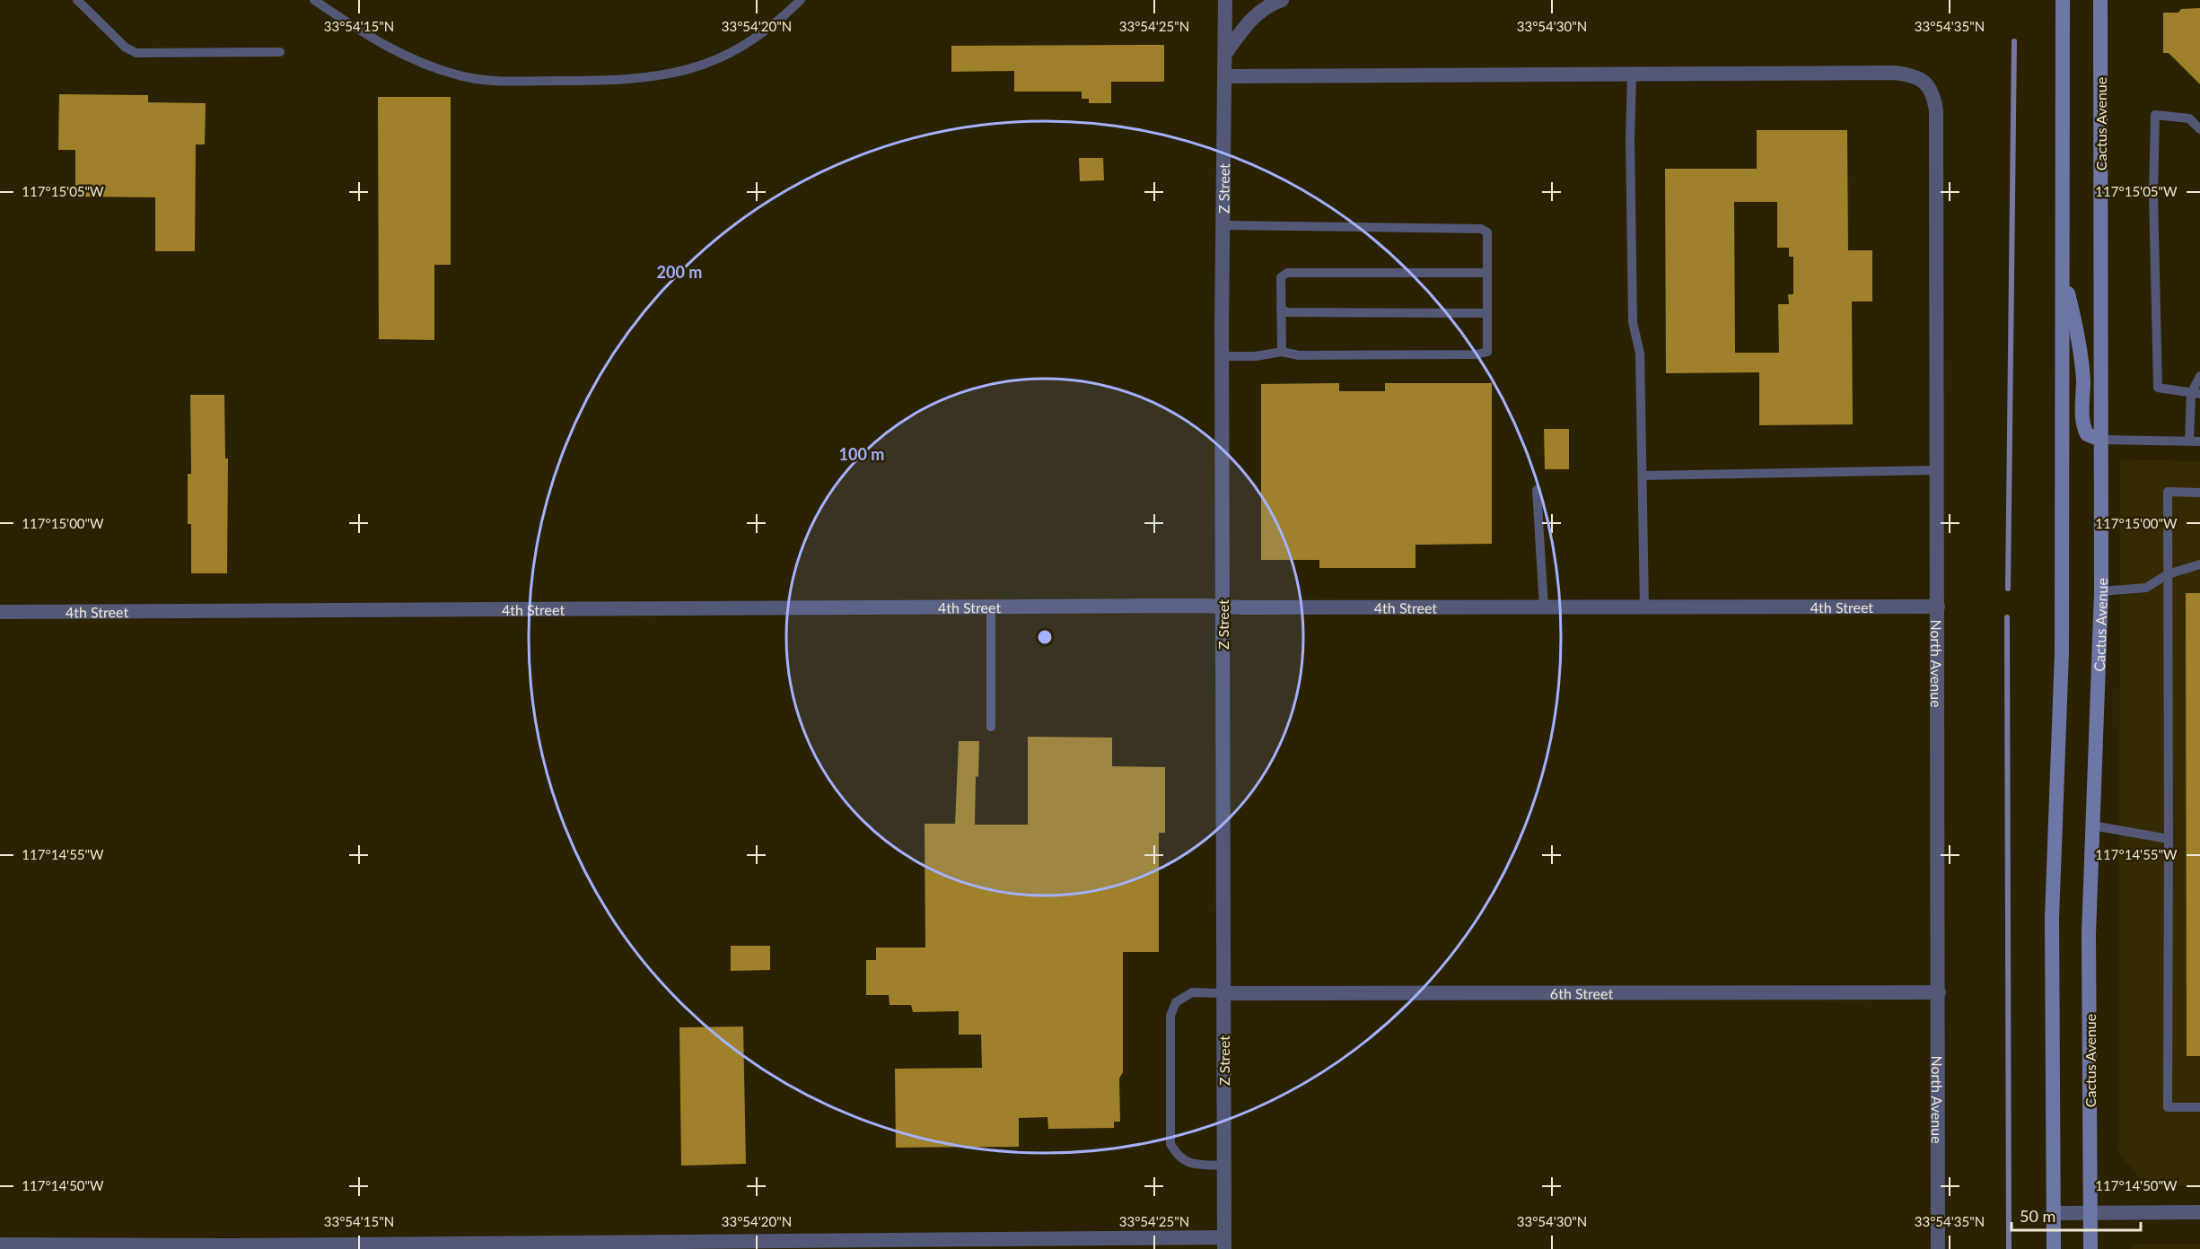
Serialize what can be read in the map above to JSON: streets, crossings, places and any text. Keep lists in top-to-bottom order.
{
  "streets": {
    "main road": ["Cactus Avenue"],
    "street": [
      "Z Street",
      "4th Street",
      "North Avenue",
      "6th Street"
    ]
  },
  "crossings": [
    ["Z Street", "4th Street"],
    ["Z Street", "6th Street"],
    ["4th Street", "North Avenue"],
    ["North Avenue", "6th Street"]
  ],
  "scale_bar": "50 m",
  "coordinates": [
    "33°54'15\"N",
    "33°54'20\"N",
    "33°54'25\"N",
    "33°54'30\"N",
    "33°54'35\"N",
    "117°15'05\"W",
    "117°15'00\"W",
    "117°14'55\"W",
    "117°14'50\"W"
  ],
  "rings": ["200 m", "100 m"]
}
